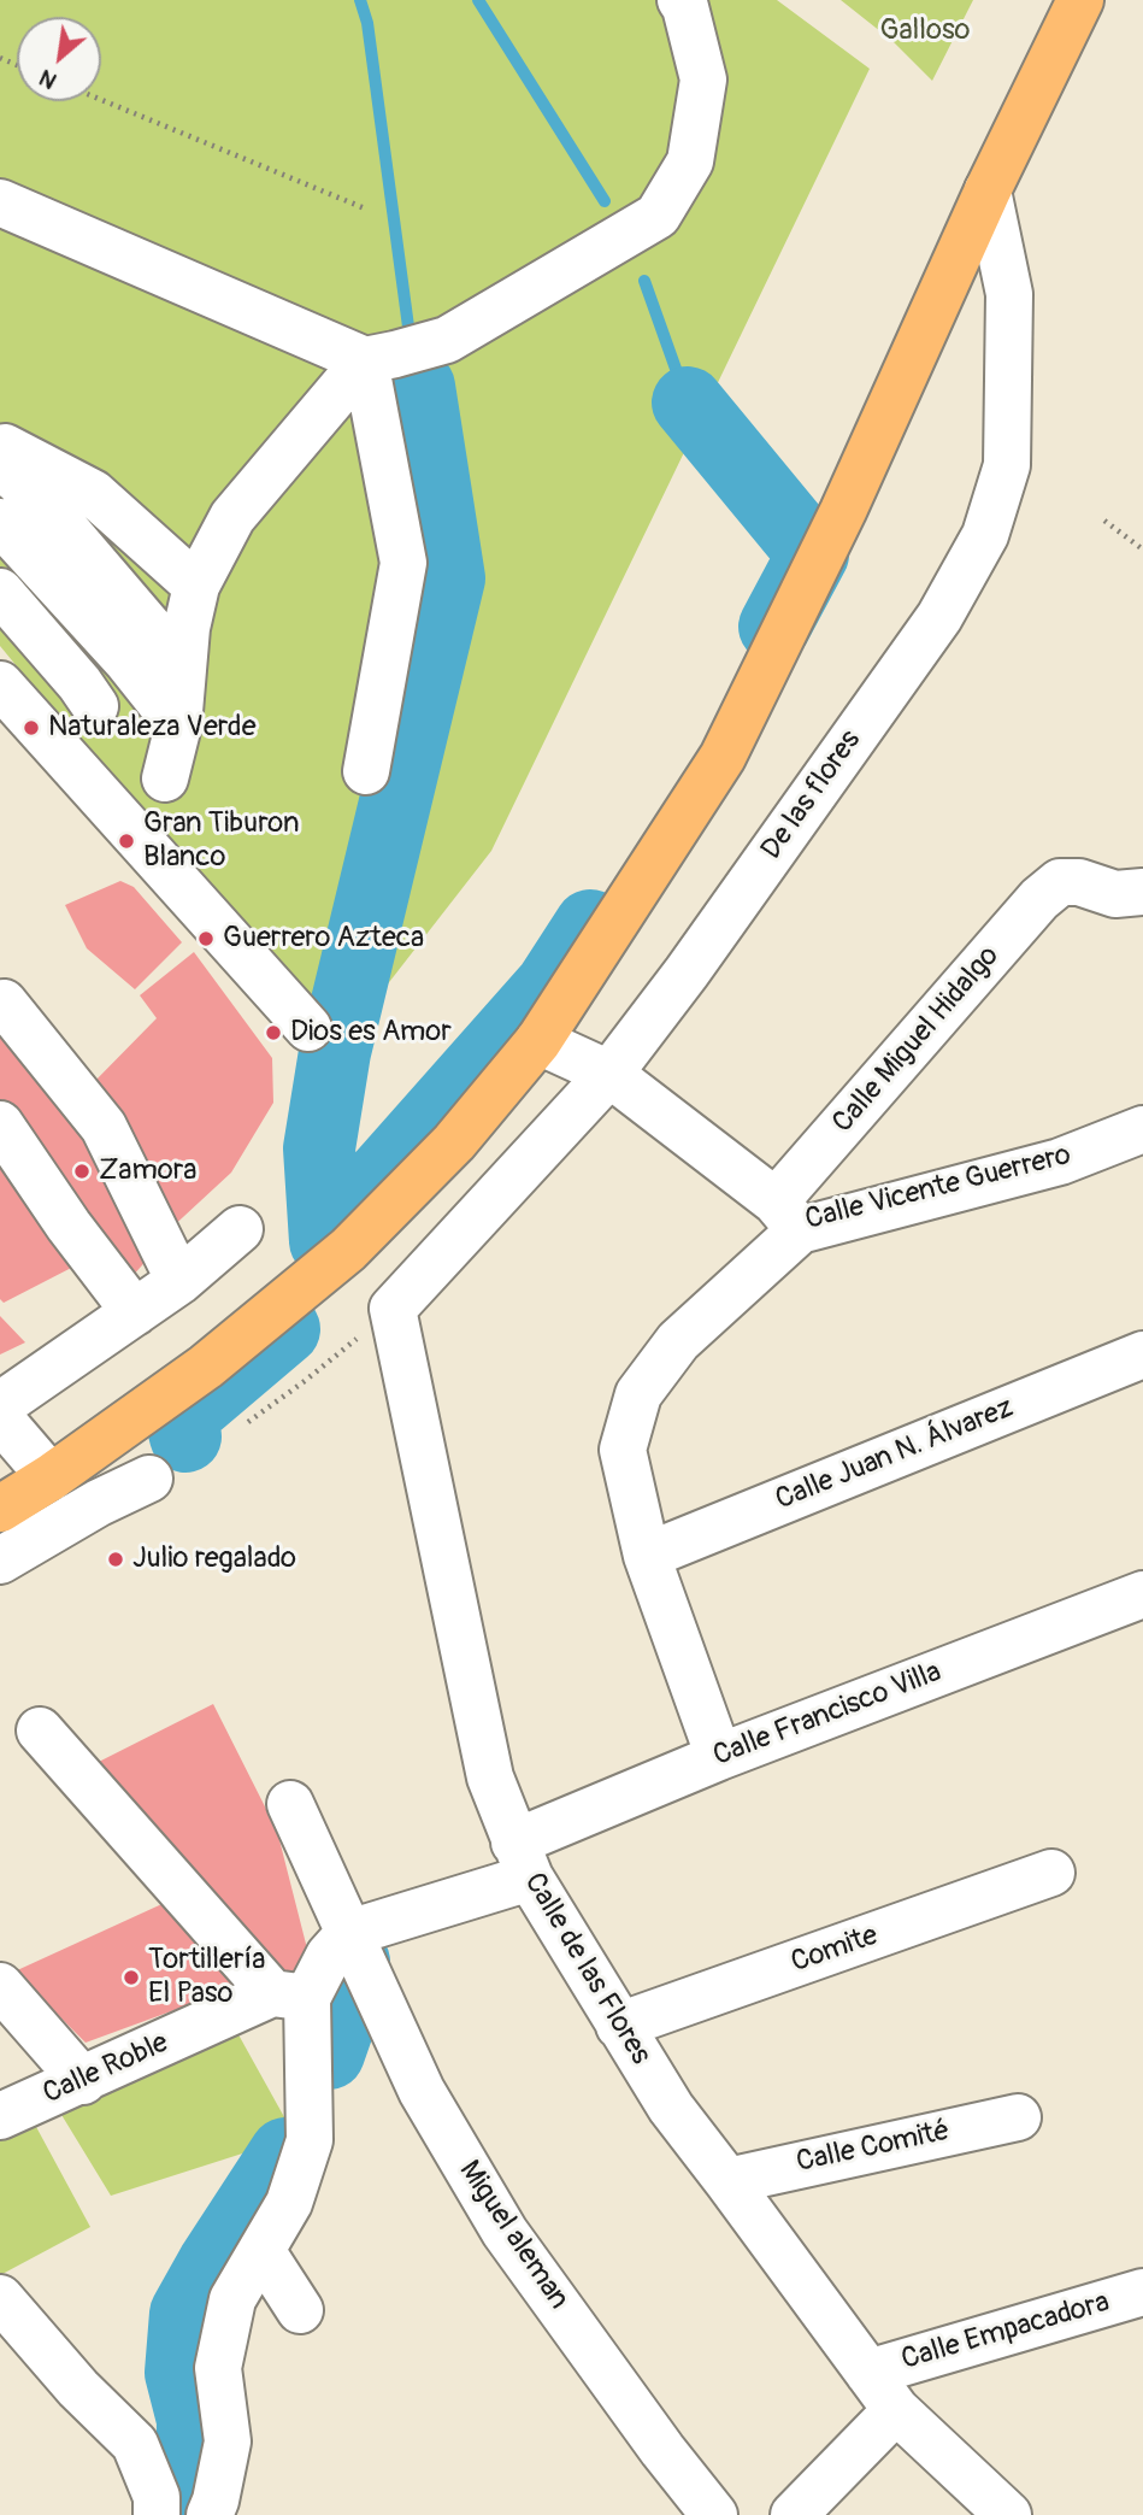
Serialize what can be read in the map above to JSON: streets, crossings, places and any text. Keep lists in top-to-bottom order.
{
  "streets": {
    "street": [
      "De las flores",
      "Calle Miguel Hidalgo",
      "Calle Vicente Guerrero",
      "Calle Juan N. Álvarez",
      "Calle Francisco Villa",
      "Comite",
      "Calle de las Flores",
      "Calle Roble",
      "Calle Comité",
      "Miguel aleman",
      "Calle Empacadora"
    ]
  },
  "crossings": [
    ["De las flores", "Calle Vicente Guerrero"],
    ["De las flores", "Calle de las Flores"],
    ["Calle Miguel Hidalgo", "Calle Vicente Guerrero"],
    ["Calle Miguel Hidalgo", "Calle Juan N. Álvarez"],
    ["Calle Francisco Villa", "Calle de las Flores"],
    ["Calle Francisco Villa", "Miguel aleman"],
    ["Comite", "Calle de las Flores"],
    ["Calle de las Flores", "Calle Comité"],
    ["Calle de las Flores", "Calle Empacadora"]
  ],
  "parks": ["Galloso"],
  "places": [
    "Naturaleza Verde",
    "Gran Tiburon Blanco",
    "Guerrero Azteca",
    "Dios es Amor",
    "Zamora",
    "Julio regalado",
    "Tortillería El Paso"
  ],
  "north": "bottom left"
}
